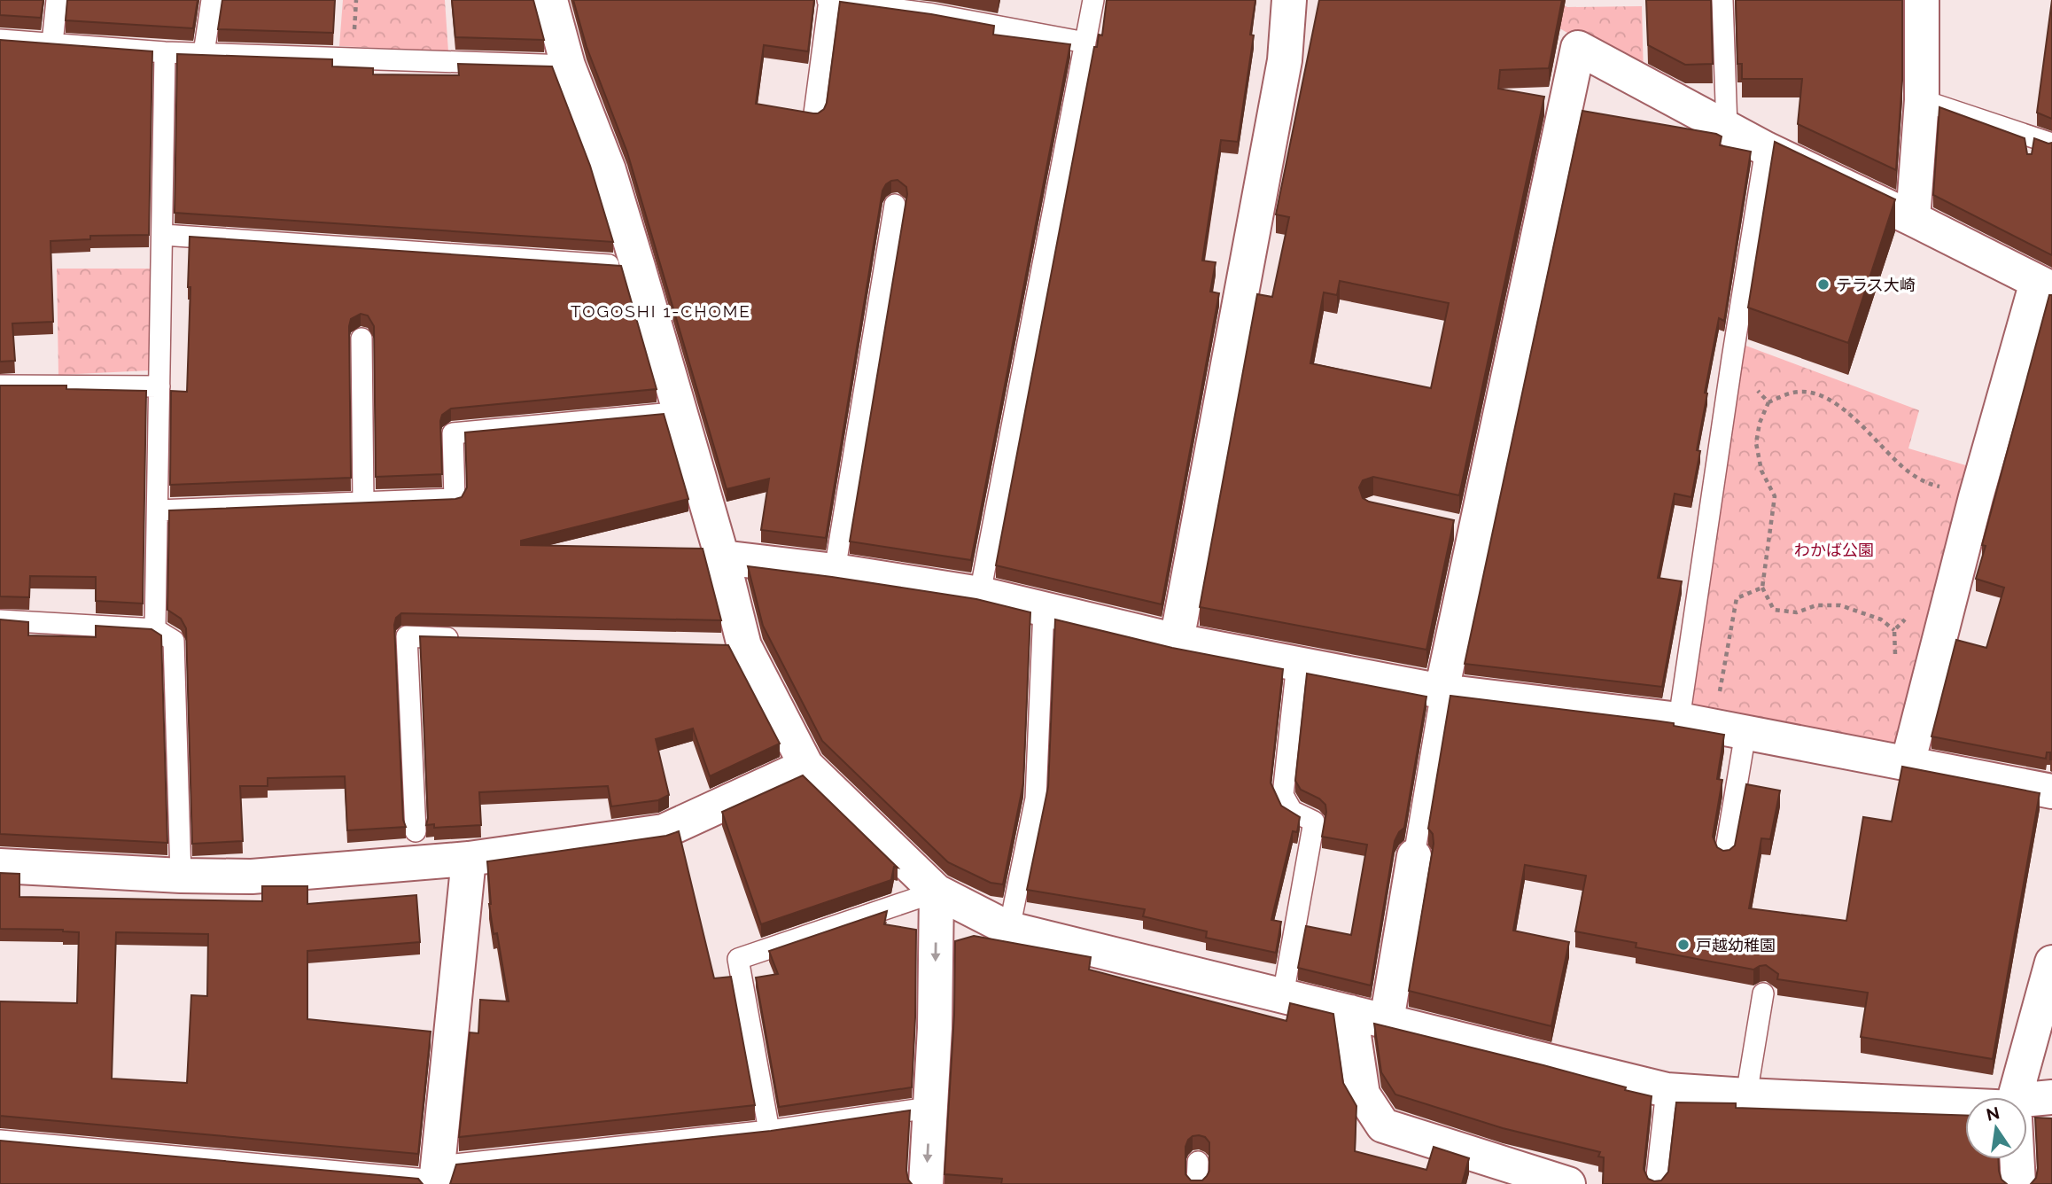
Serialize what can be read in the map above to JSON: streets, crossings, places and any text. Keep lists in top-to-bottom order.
{
  "districts": ["TOGOSHI 1-CHOME"],
  "parks": ["わかば公園"],
  "places": ["テラス大崎", "戸越幼稚園"],
  "north": "top"
}
